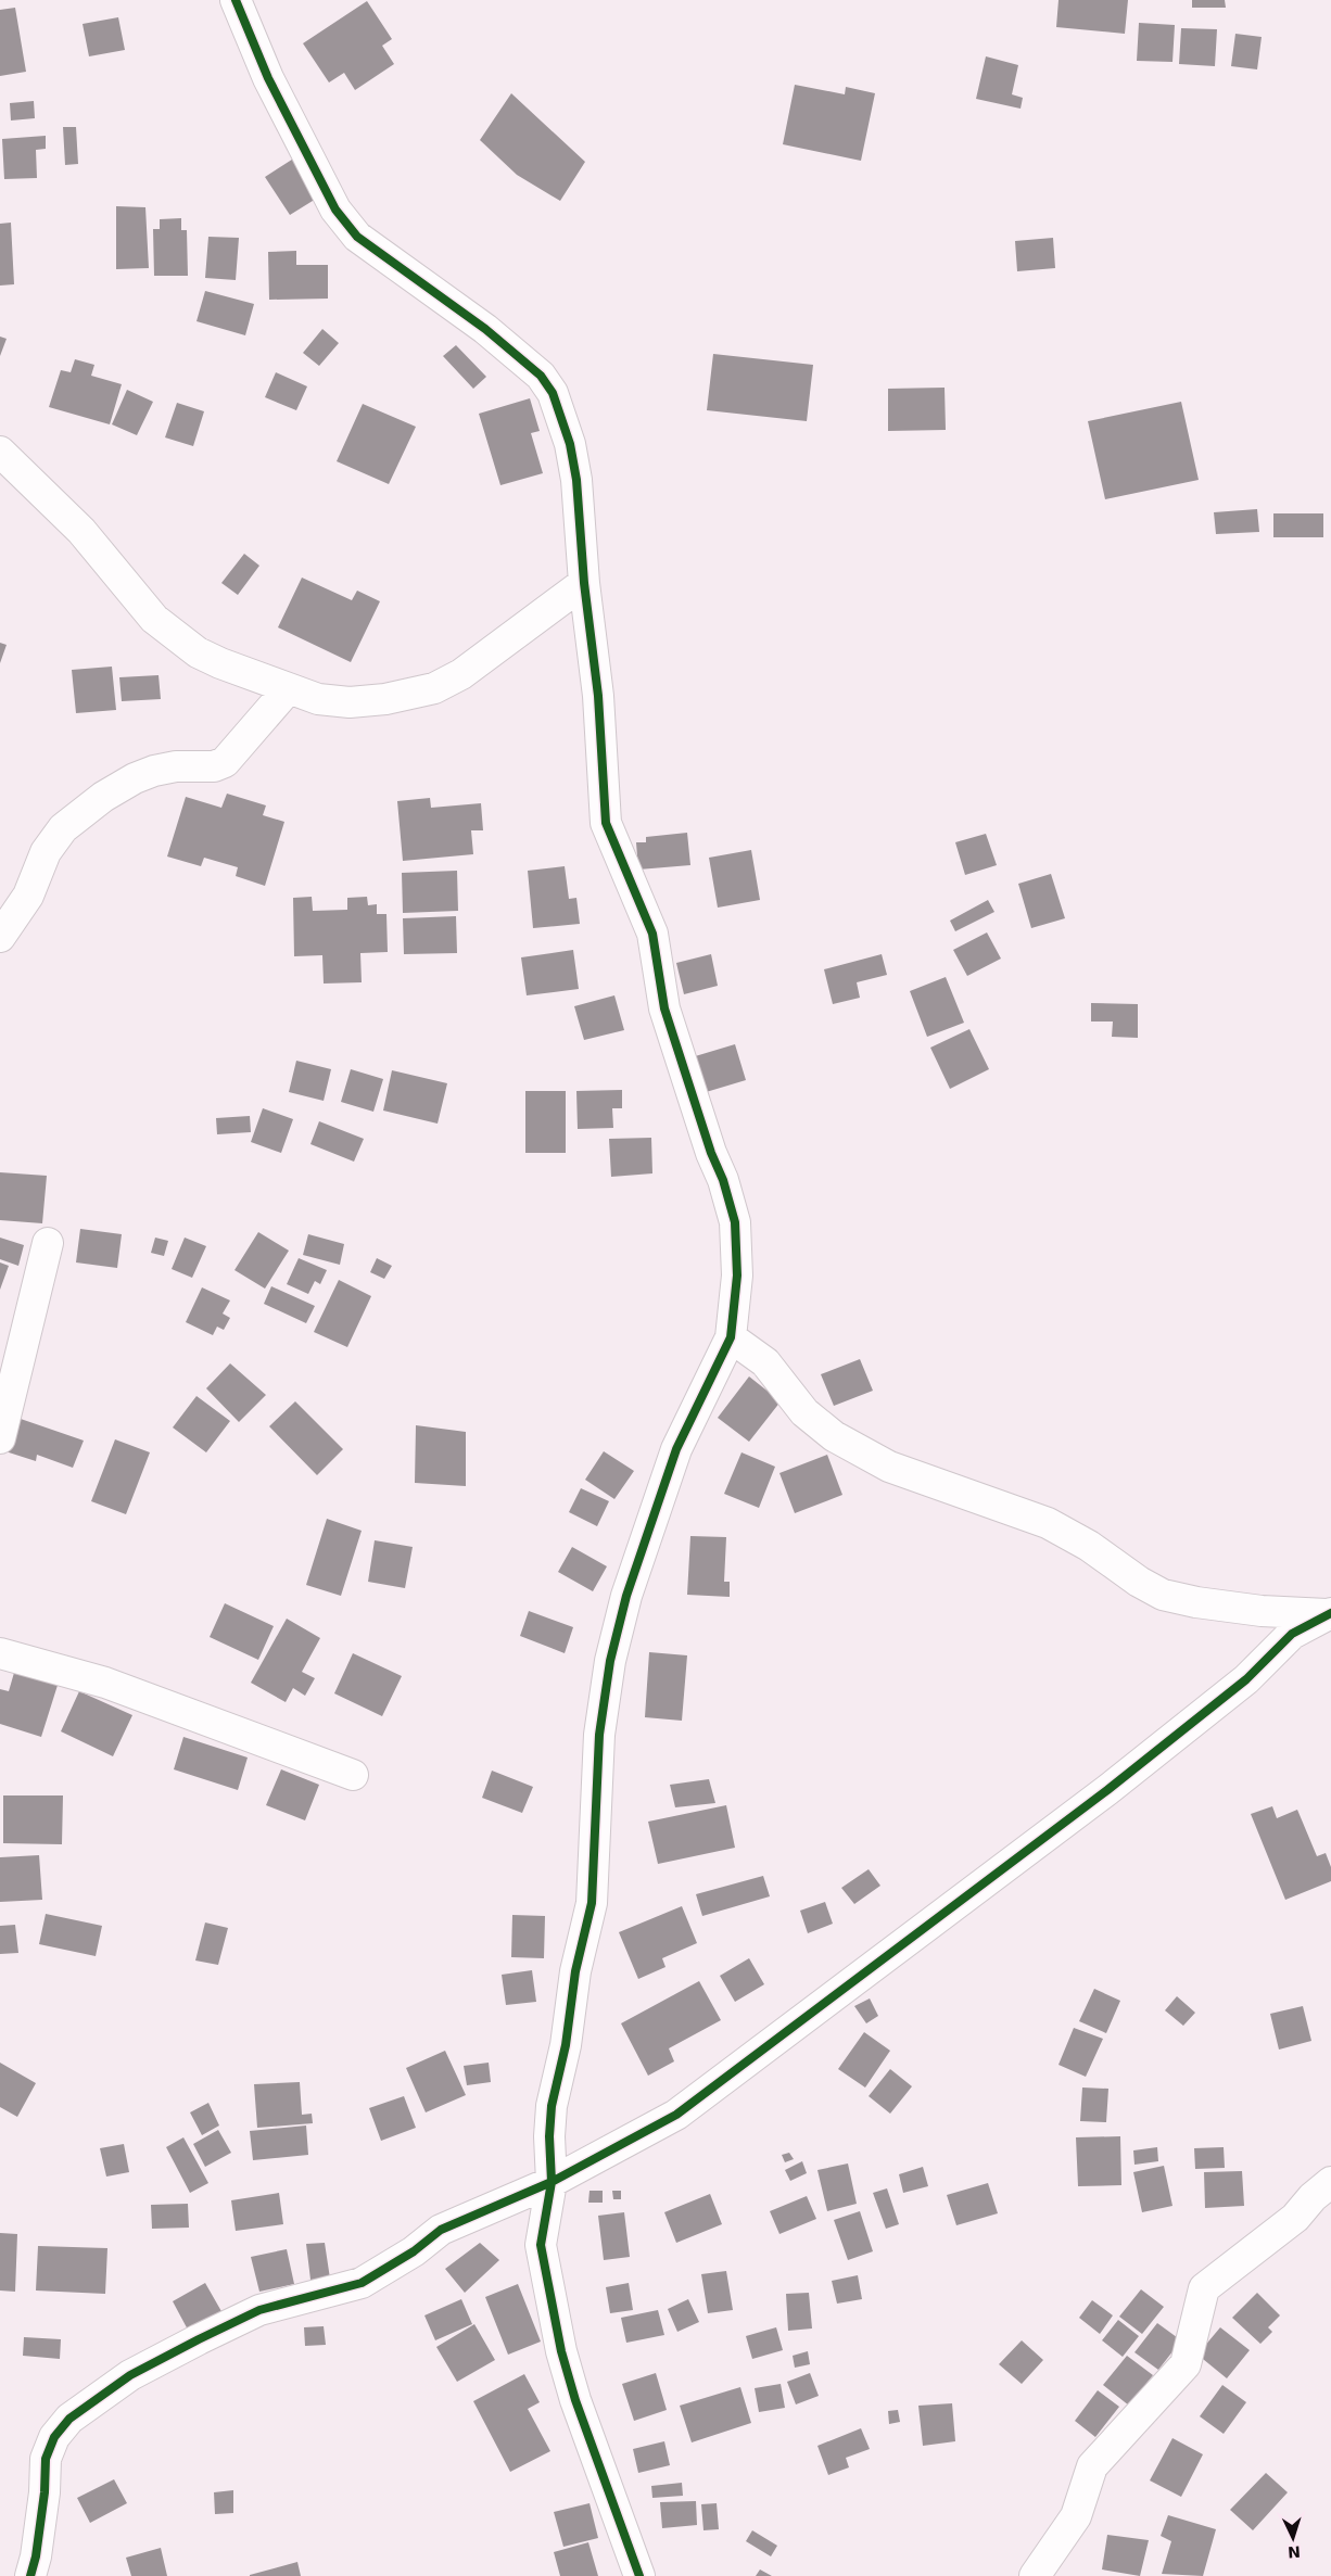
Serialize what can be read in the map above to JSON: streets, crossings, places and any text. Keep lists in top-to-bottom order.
{
  "north": "bottom"
}
